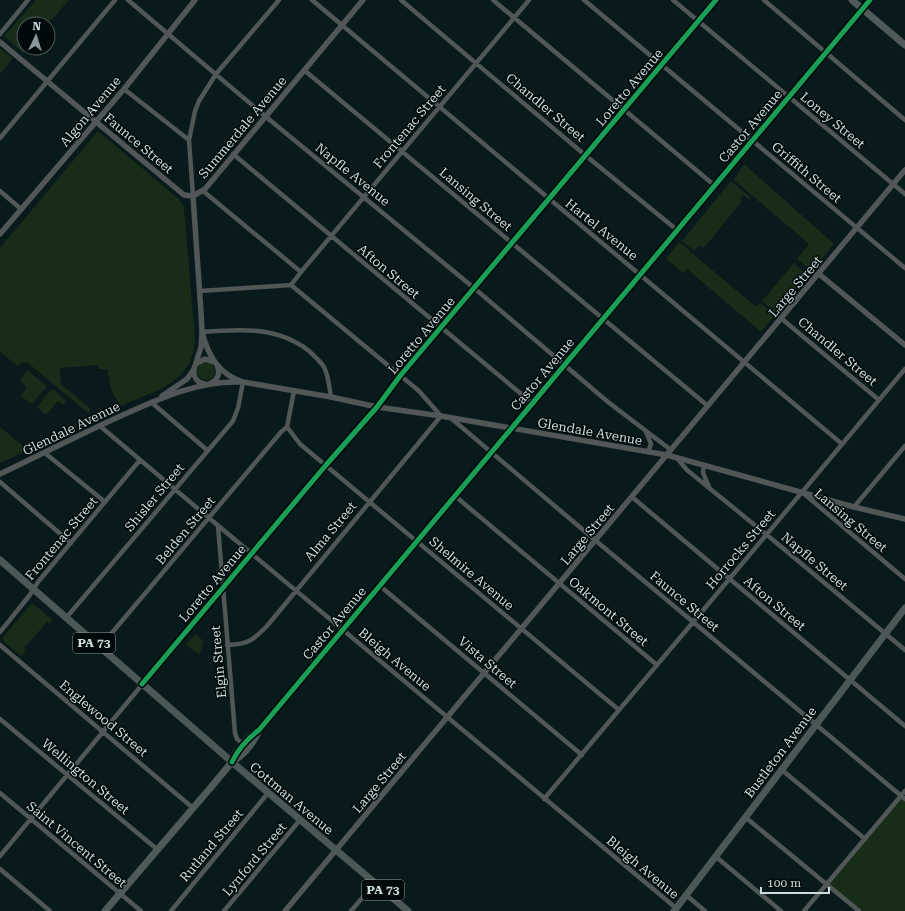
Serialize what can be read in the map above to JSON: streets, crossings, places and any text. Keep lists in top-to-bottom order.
{
  "streets": {
    "main road": [
      "Castor Avenue",
      "PA 73",
      "Bustleton Avenue",
      "Cottman Avenue"
    ],
    "street": [
      "Loretto Avenue",
      "Chandler Street",
      "Algon Avenue",
      "Loney Street",
      "Frontenac Street",
      "Summerdale Avenue",
      "Faunce Street",
      "Griffith Street",
      "Napfle Avenue",
      "Lansing Street",
      "Hartel Avenue",
      "Afton Street",
      "Large Street",
      "Glendale Avenue",
      "Shisler Street",
      "Belden Street",
      "Alma Street",
      "Horrocks Street",
      "Napfle Street",
      "Shelmire Avenue",
      "Oakmont Street",
      "Bleigh Avenue",
      "Elgin Street",
      "Vista Street",
      "Englewood Street",
      "Wellington Street",
      "Saint Vincent Street",
      "Rutland Street",
      "Lynford Street"
    ]
  },
  "crossings": [
    ["Loretto Avenue", "Chandler Street"],
    ["Loretto Avenue", "Loney Street"],
    ["Loretto Avenue", "Griffith Street"],
    ["Loretto Avenue", "Napfle Avenue"],
    ["Loretto Avenue", "Lansing Street"],
    ["Loretto Avenue", "Hartel Avenue"],
    ["Loretto Avenue", "Afton Street"],
    ["Loretto Avenue", "Glendale Avenue"],
    ["Loretto Avenue", "Shelmire Avenue"],
    ["Loretto Avenue", "Bleigh Avenue"],
    ["Loretto Avenue", "Elgin Street"],
    ["Loretto Avenue", "Englewood Street"],
    ["Loretto Avenue", "Wellington Street"],
    ["Loretto Avenue", "Cottman Avenue"],
    ["Loretto Avenue", "Saint Vincent Street"],
    ["Chandler Street", "Frontenac Street"],
    ["Chandler Street", "Castor Avenue"],
    ["Chandler Street", "Large Street"],
    ["Chandler Street", "Horrocks Street"],
    ["Algon Avenue", "Faunce Street"],
    ["Algon Avenue", "Napfle Avenue"],
    ["Loney Street", "Castor Avenue"],
    ["Loney Street", "Large Street"],
    ["Frontenac Street", "Napfle Avenue"],
    ["Frontenac Street", "Lansing Street"],
    ["Frontenac Street", "Hartel Avenue"],
    ["Frontenac Street", "Afton Street"],
    ["Frontenac Street", "Bleigh Avenue"],
    ["Frontenac Street", "Cottman Avenue"],
    ["Castor Avenue", "Faunce Street"],
    ["Castor Avenue", "Griffith Street"],
    ["Castor Avenue", "Napfle Avenue"],
    ["Castor Avenue", "Lansing Street"],
    ["Castor Avenue", "Hartel Avenue"],
    ["Castor Avenue", "Afton Street"],
    ["Castor Avenue", "Glendale Avenue"],
    ["Castor Avenue", "Shelmire Avenue"],
    ["Castor Avenue", "Oakmont Street"],
    ["Castor Avenue", "Bleigh Avenue"],
    ["Castor Avenue", "Elgin Street"],
    ["Castor Avenue", "Vista Street"],
    ["Castor Avenue", "Englewood Street"],
    ["Castor Avenue", "Wellington Street"],
    ["Castor Avenue", "Cottman Avenue"],
    ["Castor Avenue", "Saint Vincent Street"],
    ["Summerdale Avenue", "Faunce Street"],
    ["Summerdale Avenue", "Napfle Avenue"],
    ["Summerdale Avenue", "Lansing Street"],
    ["Summerdale Avenue", "Hartel Avenue"],
    ["Summerdale Avenue", "Afton Street"],
    ["Faunce Street", "Large Street"],
    ["Faunce Street", "Glendale Avenue"],
    ["Faunce Street", "Horrocks Street"],
    ["Faunce Street", "Bustleton Avenue"],
    ["Griffith Street", "Large Street"],
    ["Lansing Street", "Large Street"],
    ["Lansing Street", "Glendale Avenue"],
    ["Lansing Street", "Horrocks Street"],
    ["Hartel Avenue", "Large Street"],
    ["Hartel Avenue", "Horrocks Street"],
    ["Afton Street", "Large Street"],
    ["Afton Street", "Horrocks Street"],
    ["Afton Street", "Bustleton Avenue"],
    ["Large Street", "Glendale Avenue"],
    ["Large Street", "Shelmire Avenue"],
    ["Large Street", "Oakmont Street"],
    ["Large Street", "Bleigh Avenue"],
    ["Large Street", "Vista Street"],
    ["Large Street", "Cottman Avenue"],
    ["Glendale Avenue", "Shisler Street"],
    ["Glendale Avenue", "Alma Street"],
    ["Glendale Avenue", "Horrocks Street"],
    ["Glendale Avenue", "Napfle Street"],
    ["Glendale Avenue", "Bleigh Avenue"],
    ["Shisler Street", "Bleigh Avenue"],
    ["Shisler Street", "Cottman Avenue"],
    ["Belden Street", "Shelmire Avenue"],
    ["Belden Street", "Bleigh Avenue"],
    ["Belden Street", "Cottman Avenue"],
    ["Alma Street", "Shelmire Avenue"],
    ["Alma Street", "Bleigh Avenue"],
    ["Alma Street", "Elgin Street"],
    ["Horrocks Street", "Napfle Street"],
    ["Horrocks Street", "Shelmire Avenue"],
    ["Horrocks Street", "Oakmont Street"],
    ["Horrocks Street", "Bleigh Avenue"],
    ["Horrocks Street", "Vista Street"],
    ["Napfle Street", "Bustleton Avenue"],
    ["Bleigh Avenue", "Elgin Street"],
    ["Bleigh Avenue", "Bustleton Avenue"],
    ["Cottman Avenue", "Rutland Street"],
    ["Cottman Avenue", "Lynford Street"]
  ],
  "scale_bar": "100 m",
  "north": "top"
}
